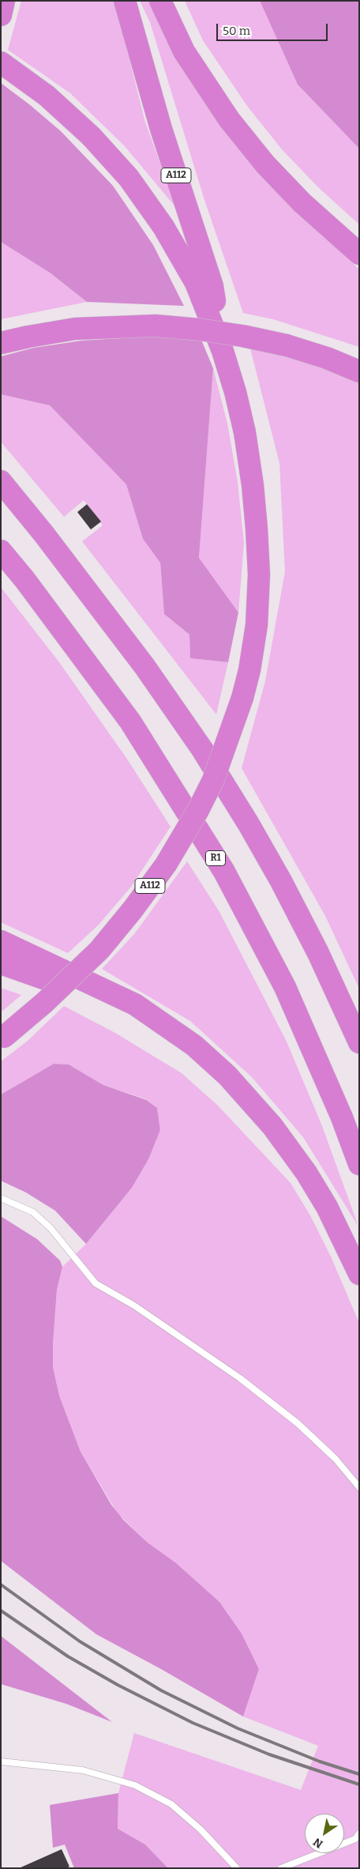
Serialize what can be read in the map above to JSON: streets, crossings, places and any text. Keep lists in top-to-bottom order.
{
  "streets": {
    "highway": ["A112", "R1"]
  },
  "scale_bar": "50 m",
  "north": "bottom left"
}
